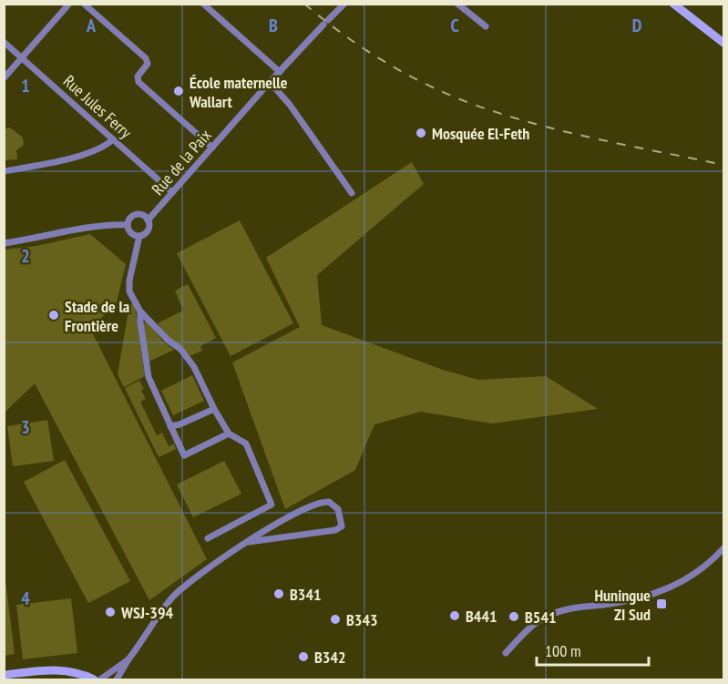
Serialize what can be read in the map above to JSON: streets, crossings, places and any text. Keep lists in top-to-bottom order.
{
  "streets": {
    "street": ["Rue Jules Ferry", "Rue de la Paix"]
  },
  "crossings": [
    ["Rue Jules Ferry", "Rue de la Paix"]
  ],
  "places": {
    "other": [
      "École maternelle Wallart",
      "Mosquée El-Feth",
      "Stade de la Frontière",
      "B341",
      "WSJ-394",
      "B441",
      "B541",
      "B343",
      "B342"
    ],
    "transit": ["Huningue ZI Sud"]
  },
  "scale_bar": "100 m",
  "grid": {
    "columns": [
      "A",
      "B",
      "C",
      "D"
    ],
    "rows": [
      "1",
      "2",
      "3",
      "4"
    ]
  }
}
